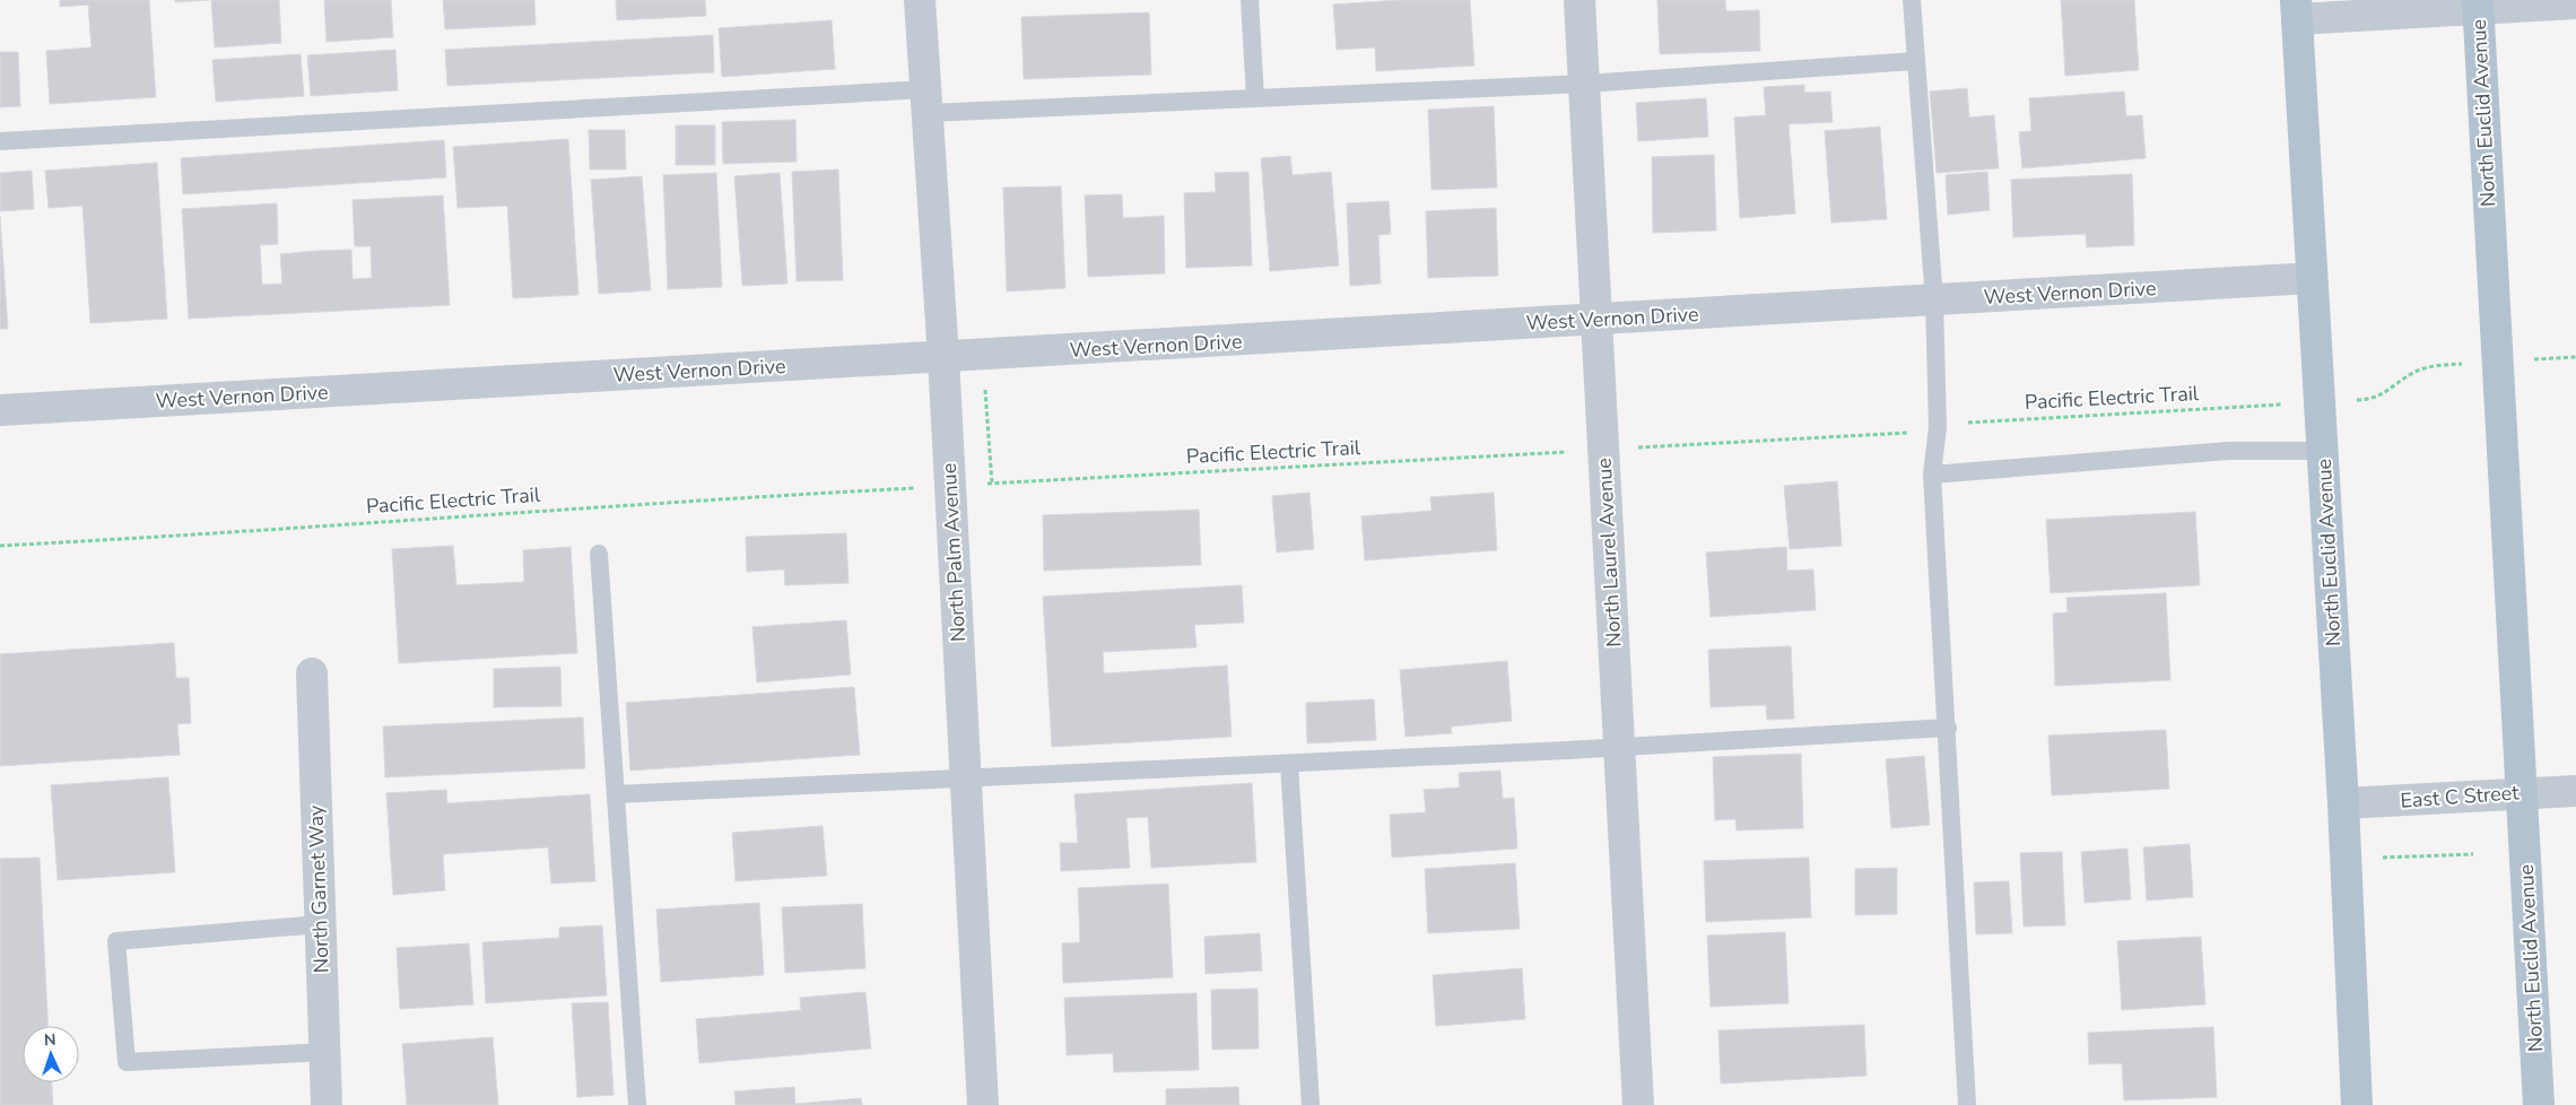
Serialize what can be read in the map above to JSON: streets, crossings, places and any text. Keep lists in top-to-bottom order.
{
  "streets": {
    "main road": ["North Euclid Avenue"],
    "street": [
      "West Vernon Drive",
      "North Palm Avenue",
      "North Laurel Avenue",
      "East C Street",
      "North Garnet Way"
    ],
    "path": ["Pacific Electric Trail"]
  },
  "crossings": [
    ["North Euclid Avenue", "West Vernon Drive"],
    ["North Euclid Avenue", "East C Street"],
    ["West Vernon Drive", "North Palm Avenue"],
    ["West Vernon Drive", "North Laurel Avenue"]
  ],
  "north": "top"
}
